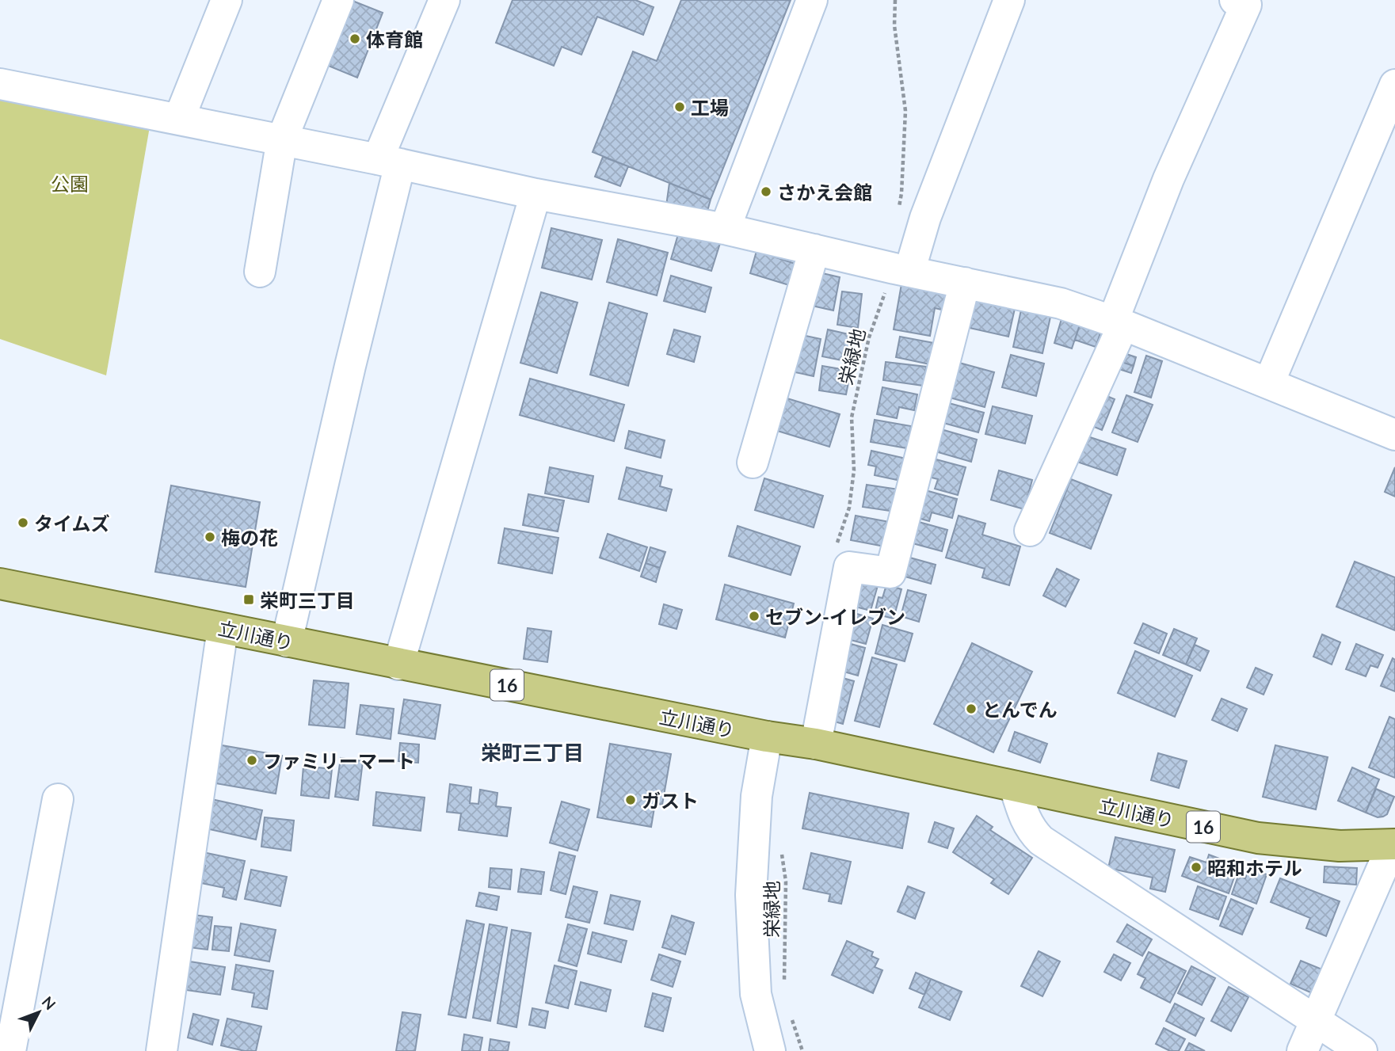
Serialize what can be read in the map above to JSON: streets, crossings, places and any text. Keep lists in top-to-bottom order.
{
  "streets": {
    "main road": ["立川通り", "16"],
    "path": ["栄緑地"]
  },
  "districts": ["栄町三丁目"],
  "parks": ["公園"],
  "places": {
    "other": [
      "体育館",
      "工場",
      "さかえ会館",
      "タイムズ",
      "梅の花",
      "セブン-イレブン",
      "とんでん",
      "ファミリーマート",
      "ガスト",
      "昭和ホテル"
    ],
    "transit": ["栄町三丁目"]
  },
  "north": "top right"
}
